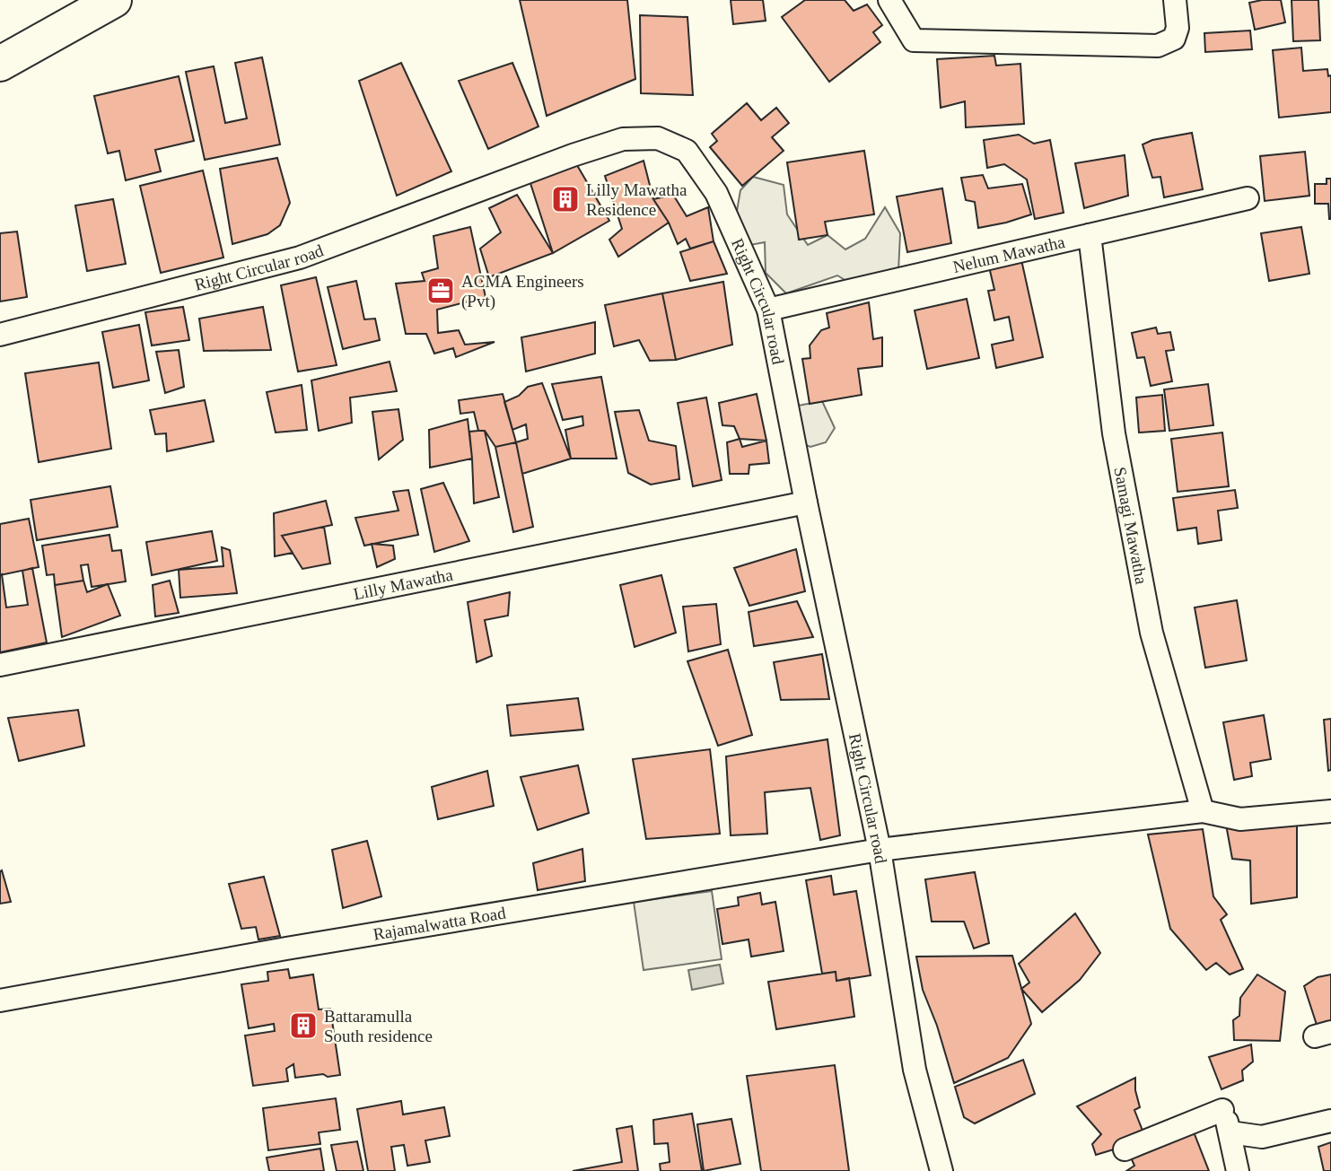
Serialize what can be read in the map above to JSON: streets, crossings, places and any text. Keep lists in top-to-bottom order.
{
  "streets": {
    "street": [
      "Nelum Mawatha",
      "Right Circular road",
      "Samagi Mawatha",
      "Lilly Mawatha",
      "Rajamalwatta Road"
    ]
  },
  "crossings": [
    ["Nelum Mawatha", "Right Circular road"],
    ["Nelum Mawatha", "Samagi Mawatha"],
    ["Right Circular road", "Lilly Mawatha"],
    ["Right Circular road", "Rajamalwatta Road"],
    ["Samagi Mawatha", "Rajamalwatta Road"]
  ],
  "places": {
    "building": ["Lilly Mawatha Residence", "Battaramulla South residence"],
    "office": ["ACMA Engineers (Pvt)"]
  }
}
